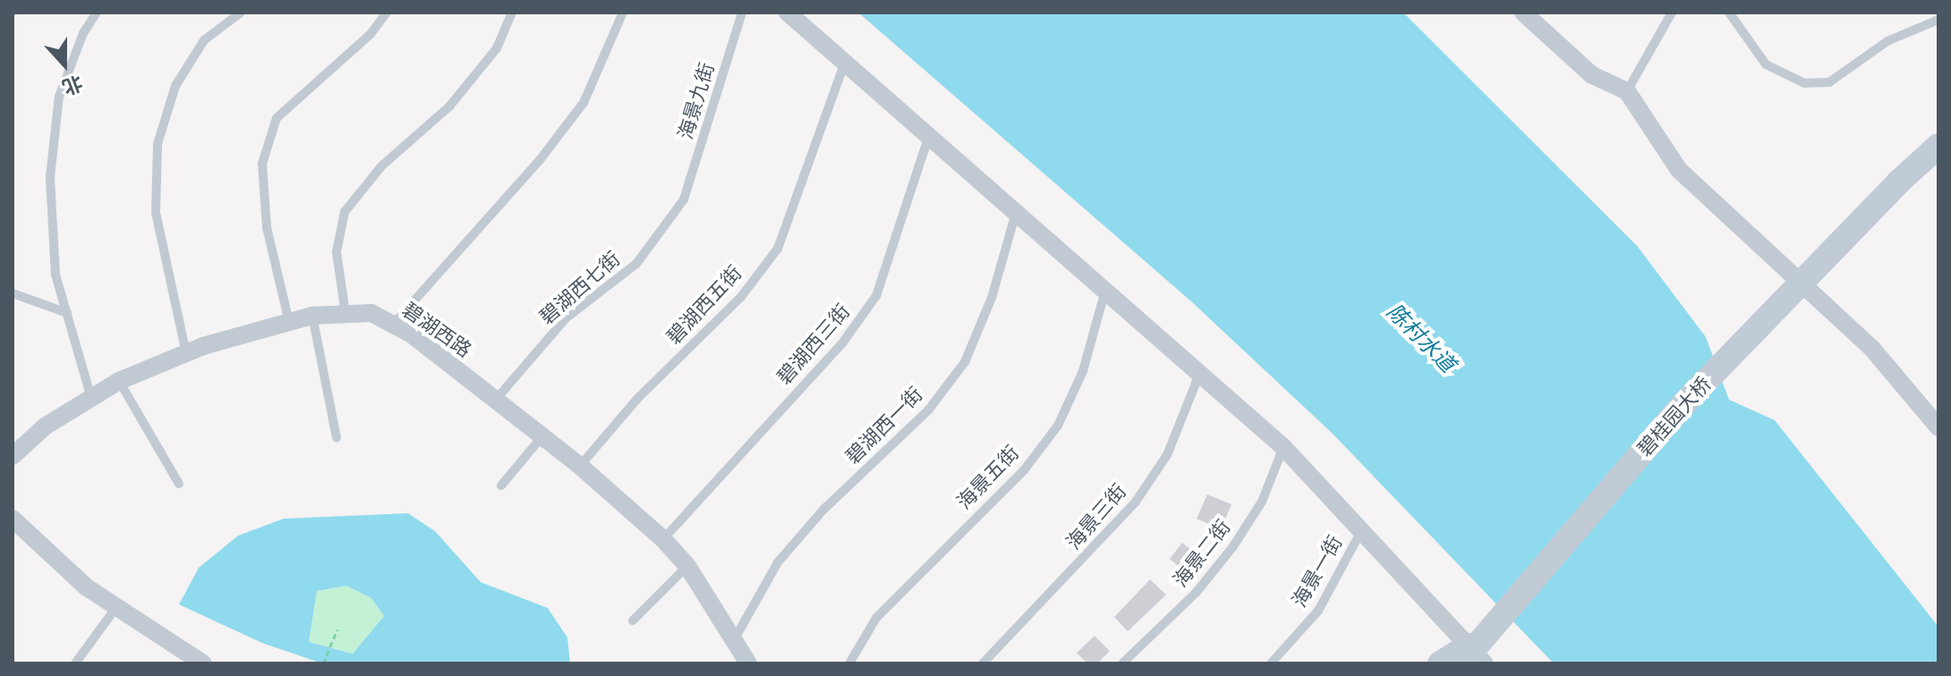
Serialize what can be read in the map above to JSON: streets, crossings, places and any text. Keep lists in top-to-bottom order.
{
  "streets": {
    "main road": ["碧桂园大桥"],
    "street": ["碧湖西路"],
    "lane": [
      "海景九街",
      "碧湖西七街",
      "碧湖西五街",
      "碧湖西三街",
      "碧湖西一街",
      "海景五街",
      "海景三街",
      "海景二街",
      "海景一街"
    ]
  },
  "crossings": [
    ["海景九街", "碧湖西七街"],
    ["碧湖西七街", "碧湖西路"],
    ["碧湖西五街", "碧湖西路"],
    ["碧湖西路", "碧湖西三街"],
    ["碧湖西路", "碧湖西一街"]
  ],
  "water": ["陈村水道"],
  "north": "bottom"
}
